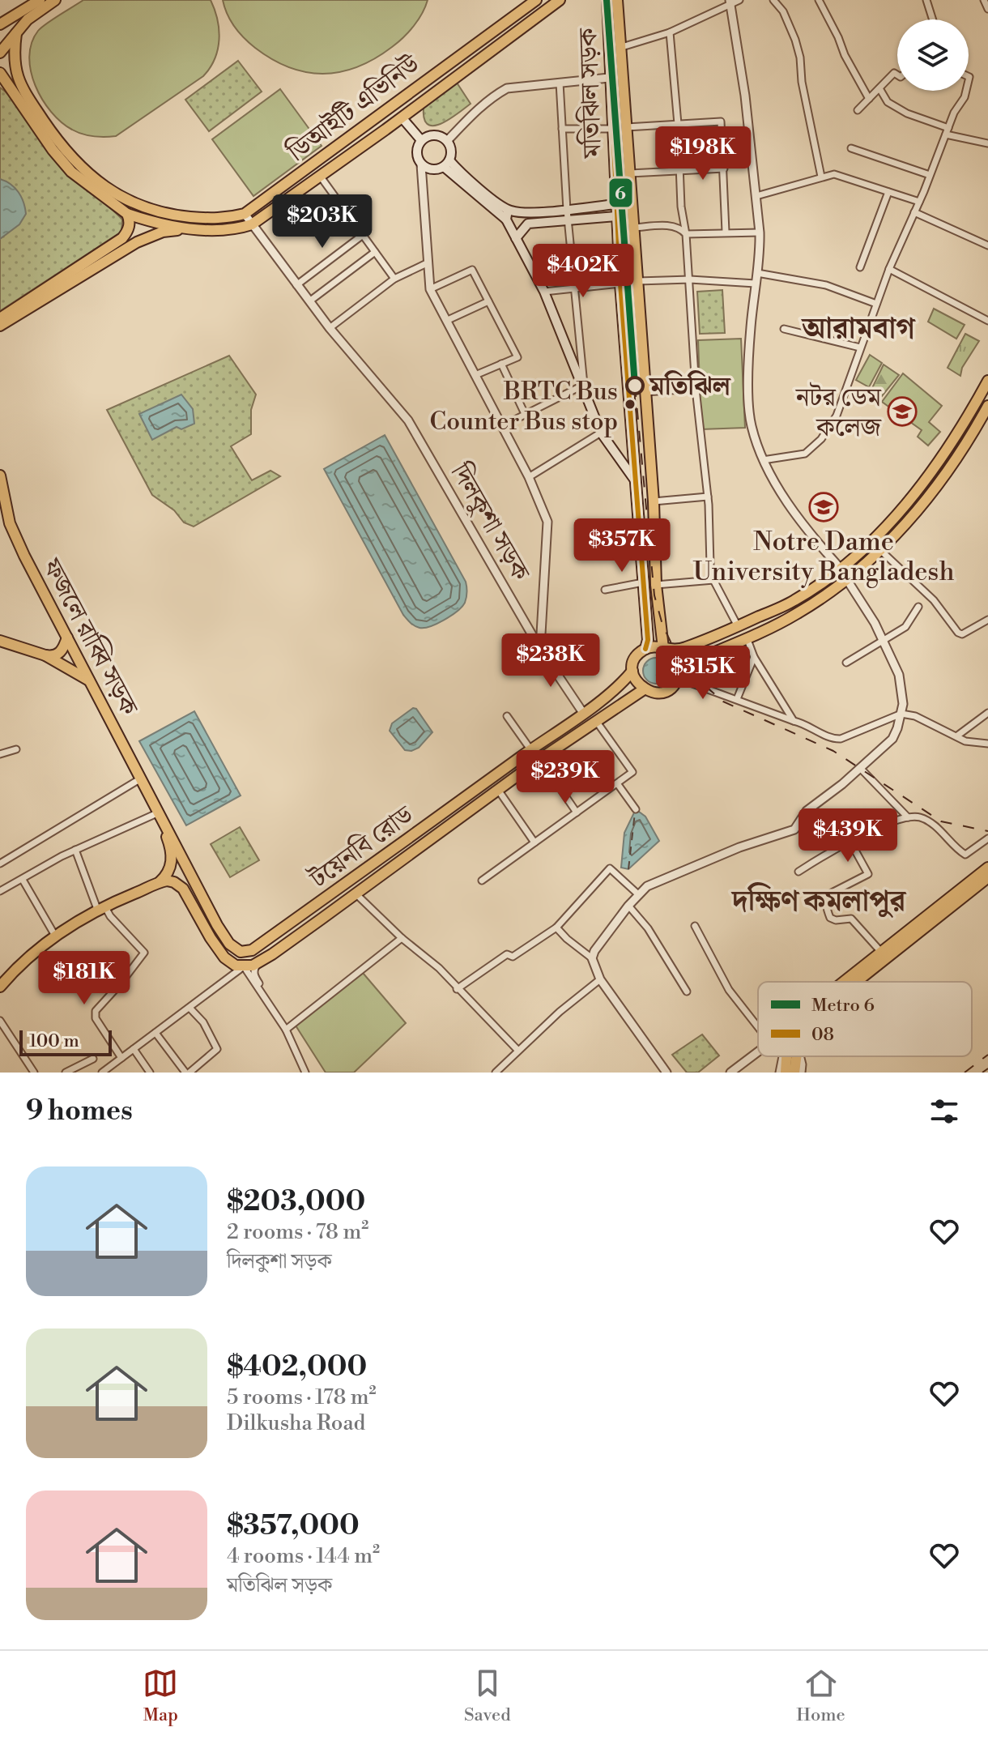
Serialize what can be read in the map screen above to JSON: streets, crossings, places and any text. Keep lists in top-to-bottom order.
{
  "streets": {
    "main road": [
      "মতিঝিল সড়ক",
      "ডিআইটি এভিনিউ",
      "ফজলে রাব্বি সড়ক",
      "টয়েনবি রোড"
    ],
    "street": ["দিলকুশা সড়ক"]
  },
  "crossings": [
    ["ডিআইটি এভিনিউ", "দিলকুশা সড়ক"],
    ["দিলকুশা সড়ক", "টয়েনবি রোড"],
    ["ফজলে রাব্বি সড়ক", "টয়েনবি রোড"]
  ],
  "districts": ["আরামবাগ", "দক্ষিণ কমলাপুর"],
  "places": {
    "other": ["মতিঝিল", "BRTC Bus Counter Bus stop"],
    "school or university": ["নটর ডেম কলেজ", "Notre Dame University Bangladesh"]
  },
  "lines": ["metro line 6", "transit line 08"],
  "legend": ["Metro 6", "08"],
  "scale_bar": "100 m",
  "page": {
    "price": [
      "$198K",
      "$203K",
      "$402K",
      "$357K",
      "$238K",
      "$315K",
      "$239K",
      "$439K",
      "$181K"
    ],
    "scale": "100 m",
    "heading": "9 homes",
    "list": [
      {
        "name": "$203,000",
        "note": "2 rooms · 78 m² · দিলকুশা সড়ক"
      },
      {
        "name": "$402,000",
        "note": "5 rooms · 178 m² · Dilkusha Road"
      },
      {
        "name": "$357,000",
        "note": "4 rooms · 144 m² · মতিঝিল সড়ক"
      }
    ],
    "tabs": ["Map", "Saved", "Home"]
  }
}
